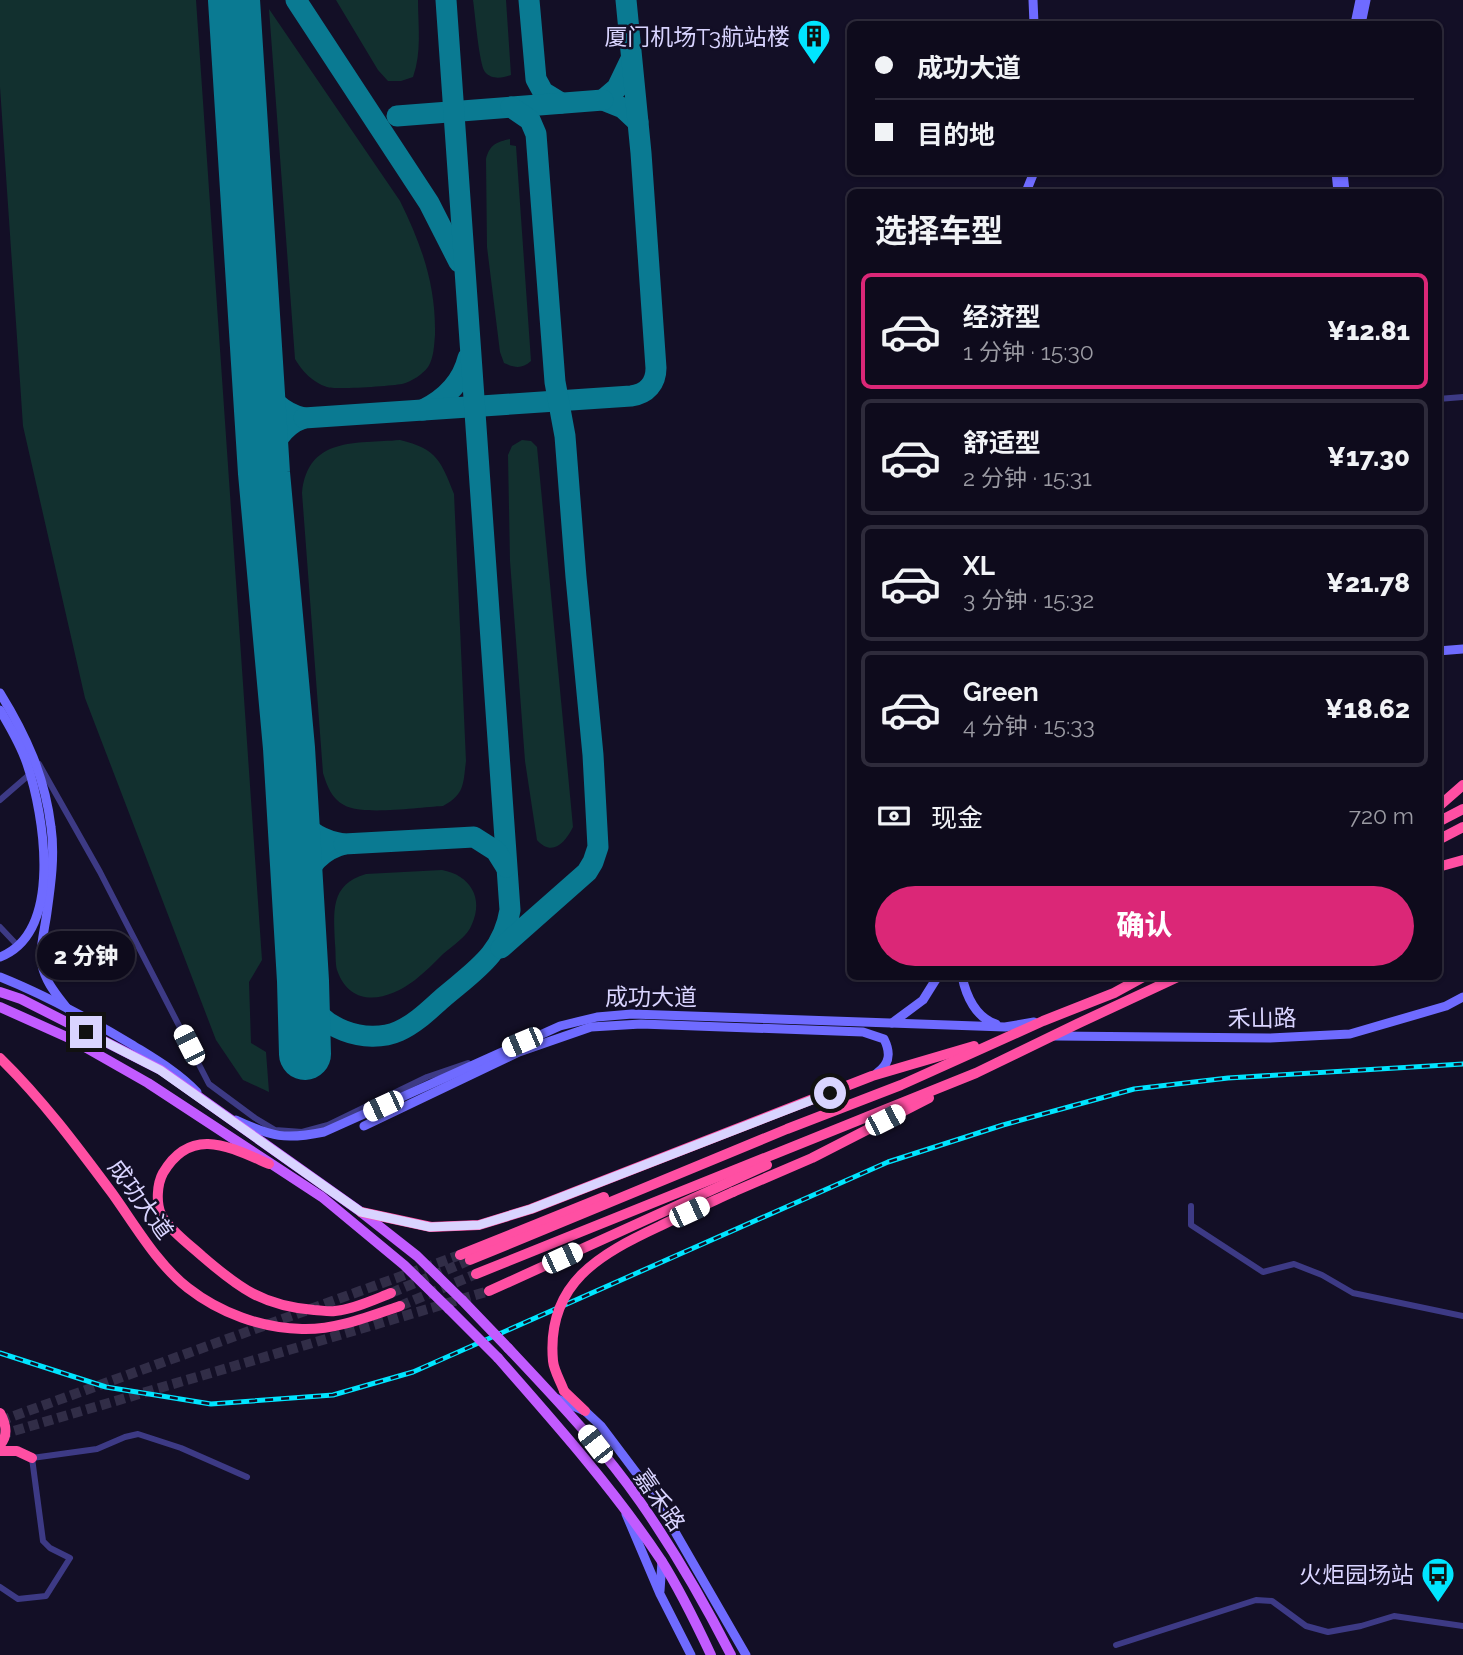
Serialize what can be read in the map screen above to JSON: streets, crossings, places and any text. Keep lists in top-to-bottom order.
{
  "streets": {
    "highway": ["成功大道"],
    "main road": ["禾山路", "嘉禾路"]
  },
  "crossings": [
    ["成功大道", "嘉禾路"]
  ],
  "places": {
    "building": ["厦门机场T3航站楼"],
    "bus stop": ["火炬园场站"]
  },
  "page": {
    "banner": ["成功大道", "目的地"],
    "heading": "选择车型",
    "list": [
      {
        "name": "经济型",
        "note": "1 分钟 · 15:30",
        "value": "¥12.81"
      },
      {
        "name": "舒适型",
        "note": "2 分钟 · 15:31",
        "value": "¥17.30"
      },
      {
        "name": "XL",
        "note": "3 分钟 · 15:32",
        "value": "¥21.78"
      },
      {
        "name": "Green",
        "note": "4 分钟 · 15:33",
        "value": "¥18.62"
      }
    ],
    "pay": ["现金", "720 m"],
    "buttons": "确认",
    "bubble": "2 分钟"
  }
}
